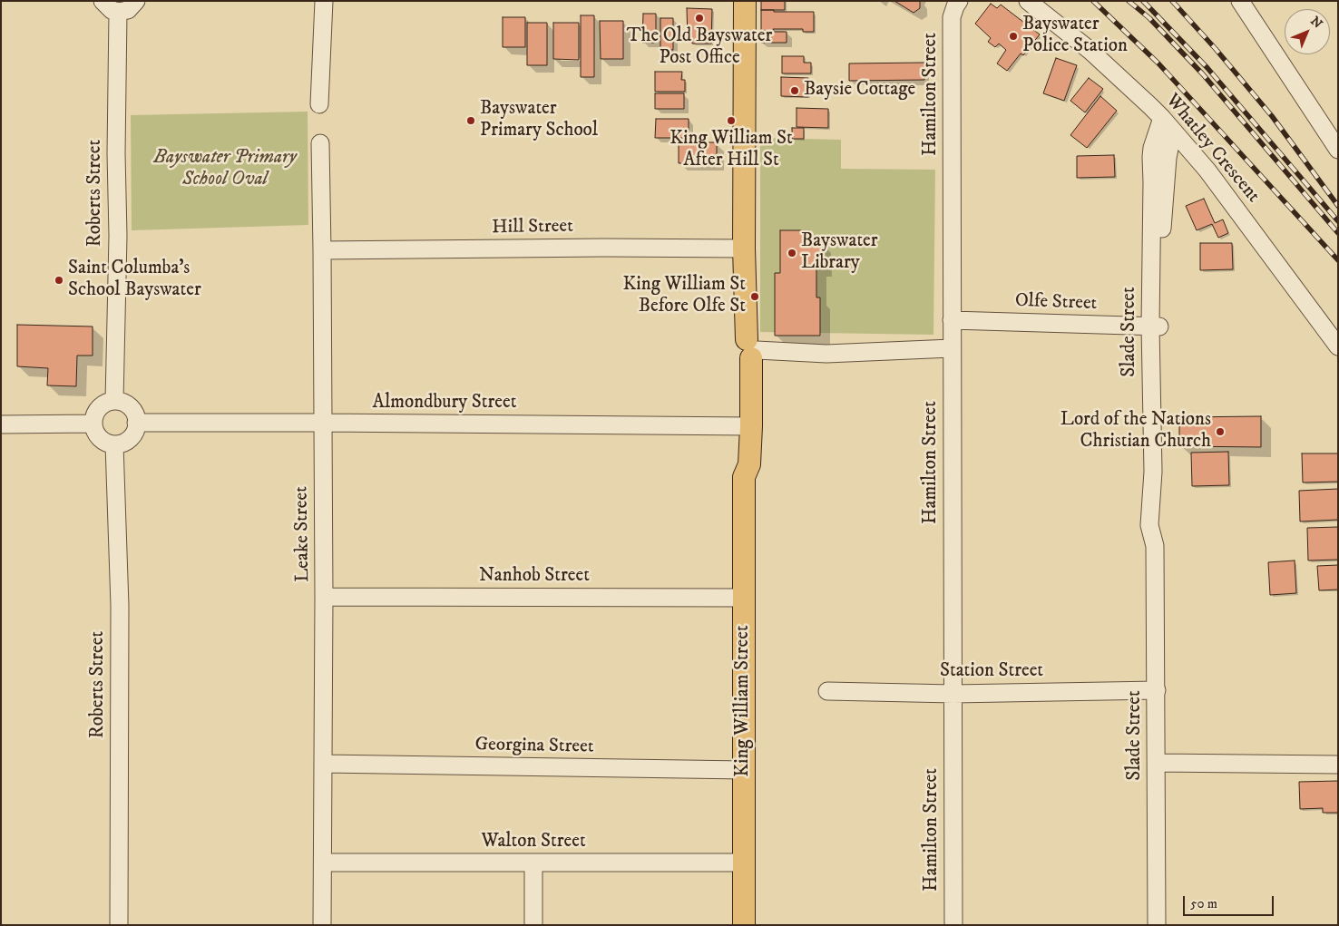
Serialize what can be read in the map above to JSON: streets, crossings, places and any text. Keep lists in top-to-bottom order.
{
  "streets": {
    "main road": ["King William Street"],
    "street": [
      "Hamilton Street",
      "Whatley Crescent",
      "Roberts Street",
      "Hill Street",
      "Olfe Street",
      "Slade Street",
      "Almondbury Street",
      "Leake Street",
      "Nanhob Street",
      "Station Street",
      "Georgina Street",
      "Walton Street"
    ]
  },
  "crossings": [
    ["Hamilton Street", "Olfe Street"],
    ["Hamilton Street", "Station Street"],
    ["Whatley Crescent", "Slade Street"],
    ["Roberts Street", "Almondbury Street"],
    ["Hill Street", "Leake Street"],
    ["Hill Street", "King William Street"],
    ["Olfe Street", "Slade Street"],
    ["Slade Street", "Station Street"],
    ["Almondbury Street", "Leake Street"],
    ["Almondbury Street", "King William Street"],
    ["Leake Street", "Nanhob Street"],
    ["Leake Street", "Georgina Street"],
    ["Leake Street", "Walton Street"],
    ["Nanhob Street", "King William Street"],
    ["King William Street", "Georgina Street"],
    ["King William Street", "Walton Street"]
  ],
  "parks": ["Bayswater Primary School Oval"],
  "places": [
    "The Old Bayswater Post Office",
    "Bayswater Police Station",
    "Baysie Cottage",
    "Bayswater Primary School",
    "King William St After Hill St",
    "Bayswater Library",
    "Saint Columba's School Bayswater",
    "King William St Before Olfe St",
    "Lord of the Nations Christian Church"
  ],
  "scale_bar": "50 m",
  "north": "top right"
}
